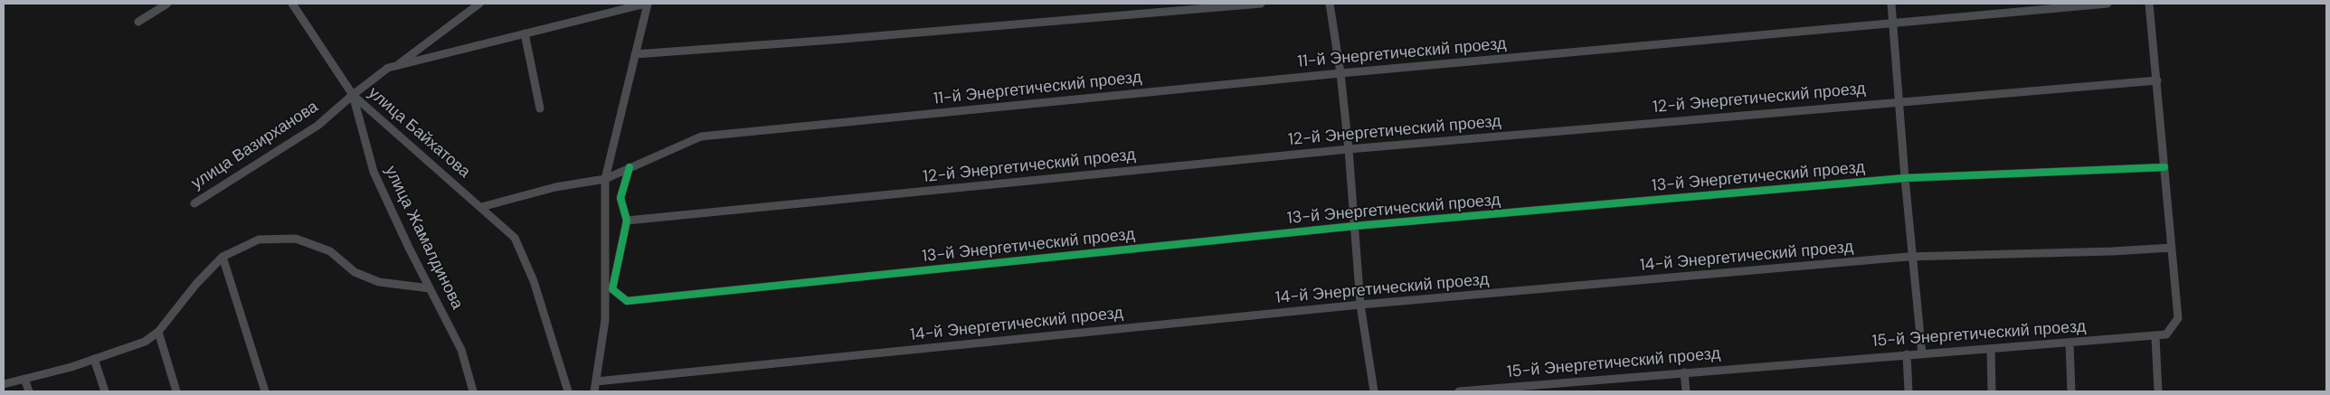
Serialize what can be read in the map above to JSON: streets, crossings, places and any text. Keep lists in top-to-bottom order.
{
  "streets": {
    "street": [
      "11-й Энергетический проезд",
      "12-й Энергетический проезд",
      "улица Байхатова",
      "улица Вазирханова",
      "13-й Энергетический проезд",
      "улица Жамалдинова",
      "14-й Энергетический проезд",
      "15-й Энергетический проезд"
    ]
  },
  "crossings": [
    ["11-й Энергетический проезд", "улица Байхатова"],
    ["улица Байхатова", "улица Вазирханова"],
    ["улица Байхатова", "улица Жамалдинова"],
    ["улица Вазирханова", "улица Жамалдинова"]
  ]
}
